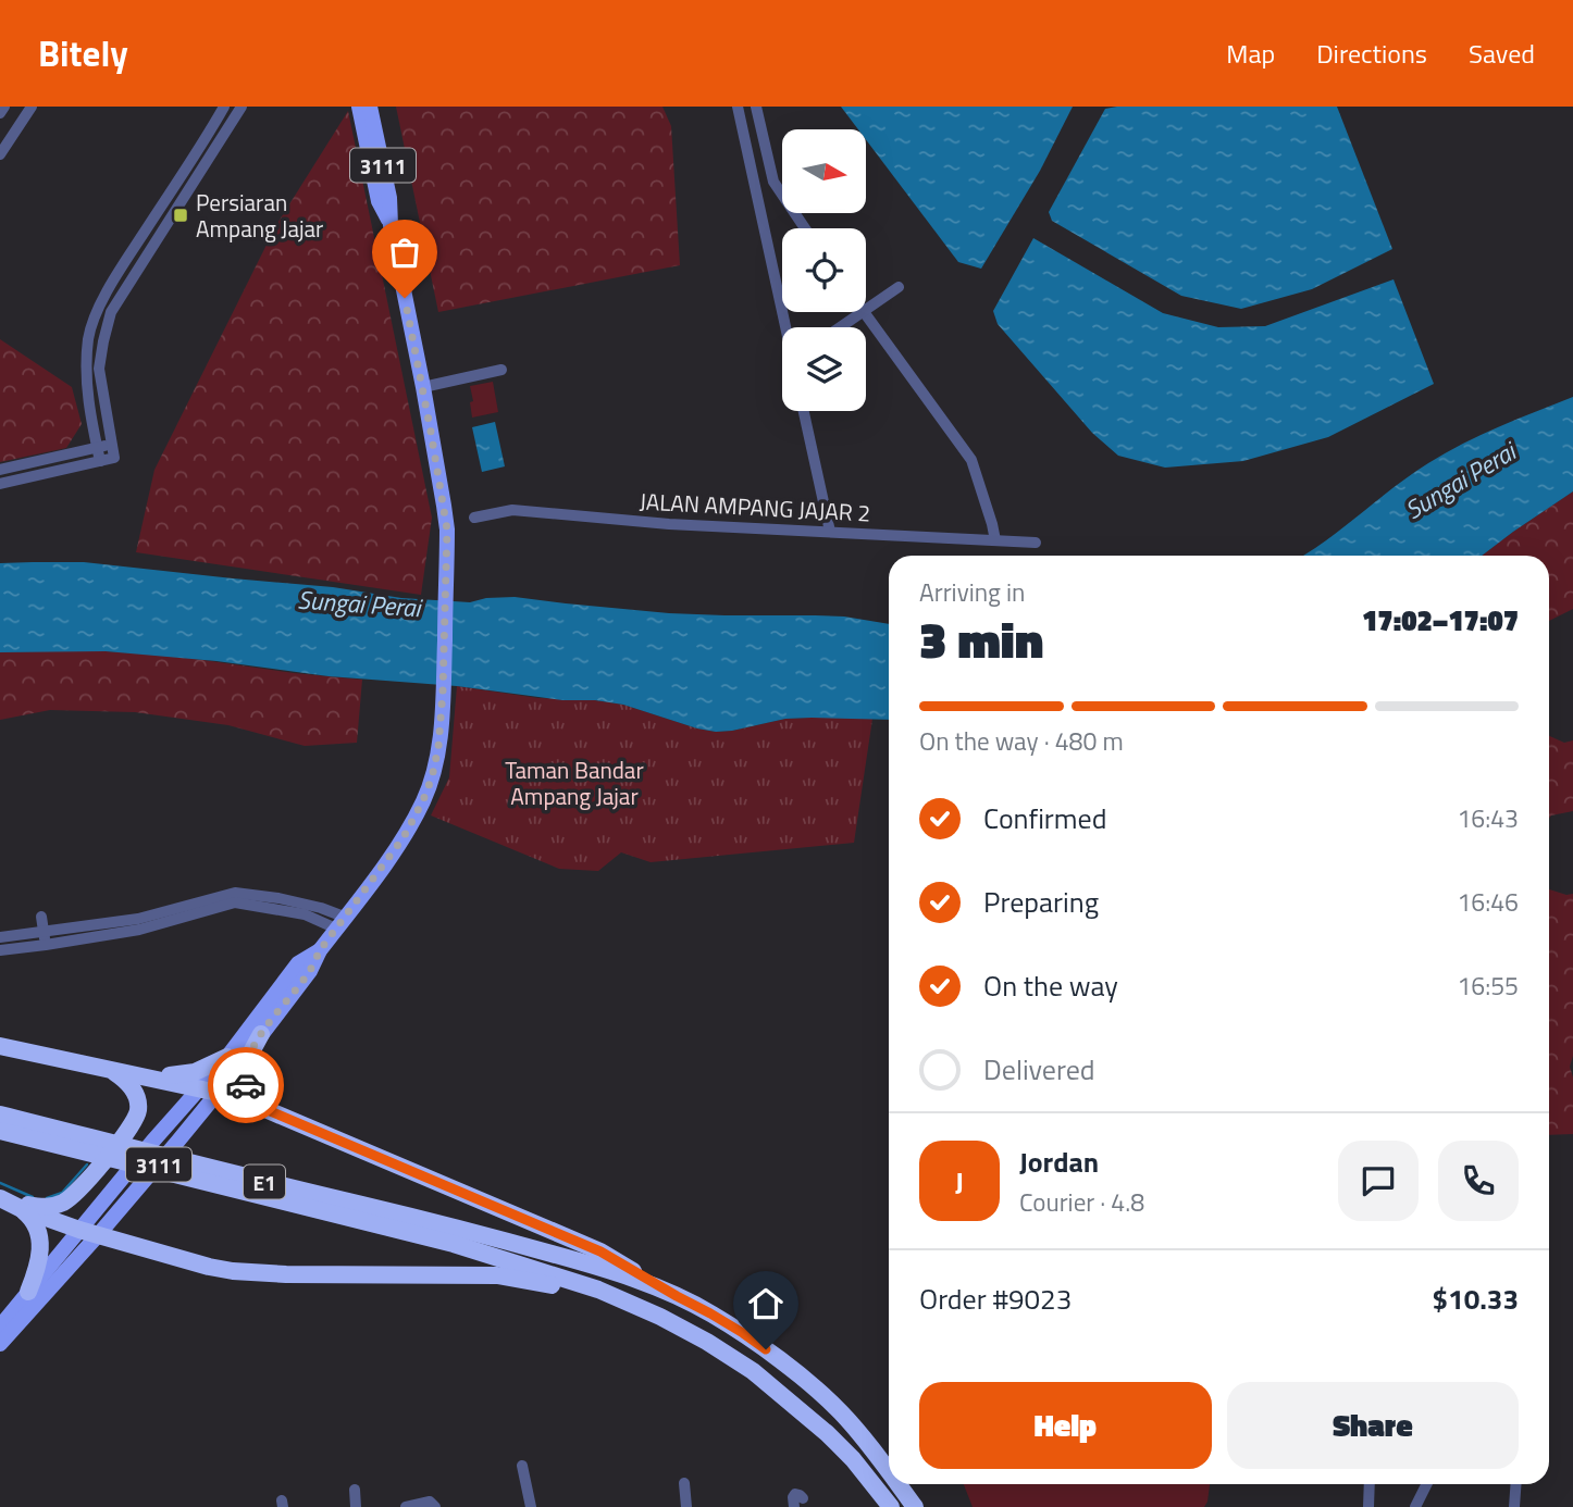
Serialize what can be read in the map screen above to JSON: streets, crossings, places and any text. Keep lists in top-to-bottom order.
{
  "streets": {
    "highway": ["E1"],
    "main road": ["3111"],
    "street": ["JALAN AMPANG JAJAR 2"]
  },
  "water": ["Sungai Perai"],
  "parks": ["Taman Bandar Ampang Jajar"],
  "places": {
    "transit": ["Persiaran Ampang Jajar"]
  },
  "north": "right",
  "page": {
    "header": "Bitely",
    "nav": ["Map", "Directions", "Saved"],
    "heading": ["3 min", "Arriving in", "17:02–17:07"],
    "panel": [
      "Jordan",
      "Courier · 4.8",
      "Order #9023",
      "$10.33"
    ],
    "bar": "On the way · 480 m",
    "list": [
      ["Confirmed", "16:43"],
      ["Preparing", "16:46"],
      ["On the way", "16:55"],
      "Delivered"
    ],
    "round": "J",
    "buttons": ["Help", "Share"]
  }
}
